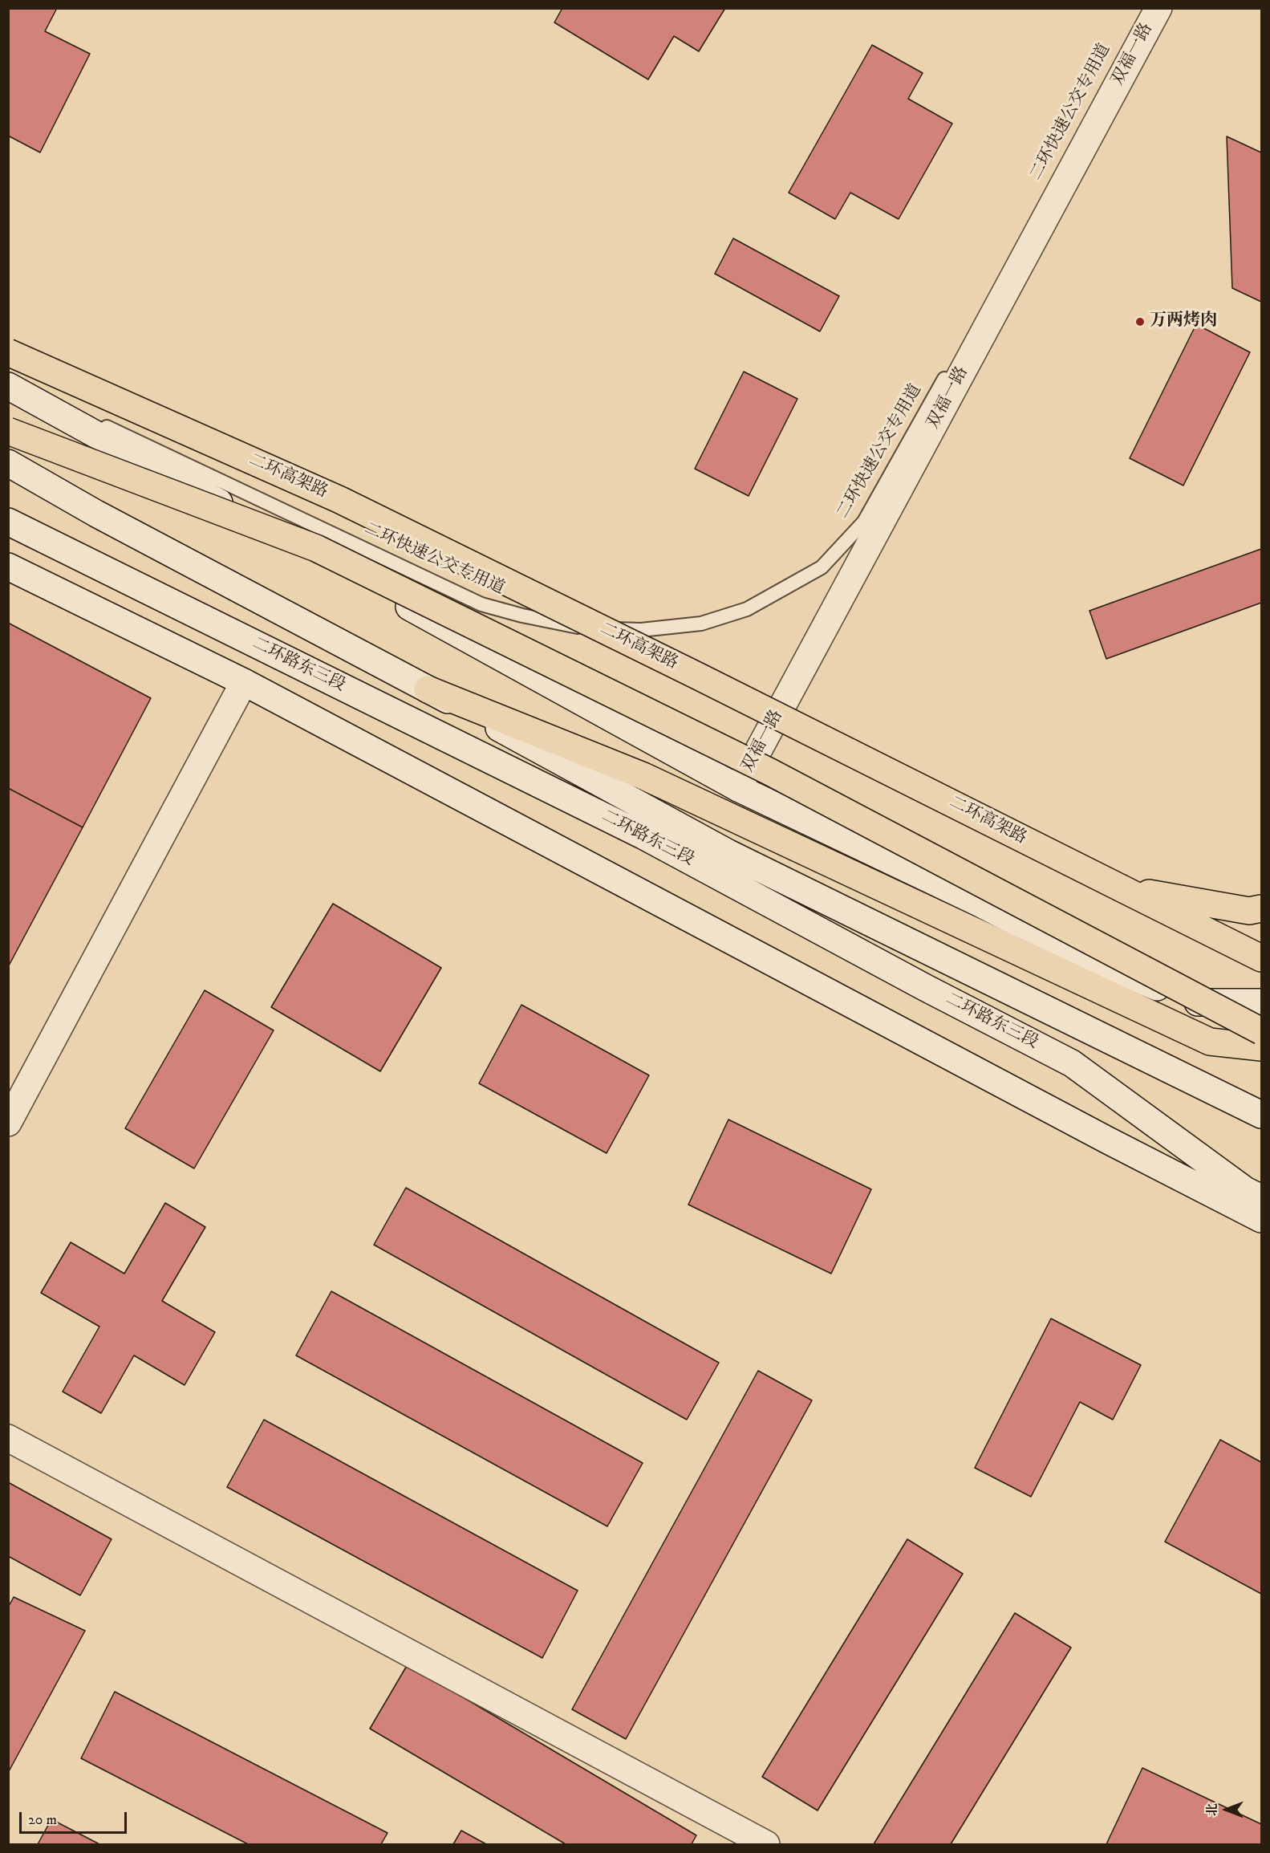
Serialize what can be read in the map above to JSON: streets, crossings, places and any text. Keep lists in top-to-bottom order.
{
  "streets": {
    "highway": ["二环高架路"],
    "street": ["双福一路", "二环路东三段"],
    "lane": ["二环快速公交专用道"]
  },
  "places": ["万两烤肉"],
  "scale_bar": "20 m",
  "north": "left"
}
